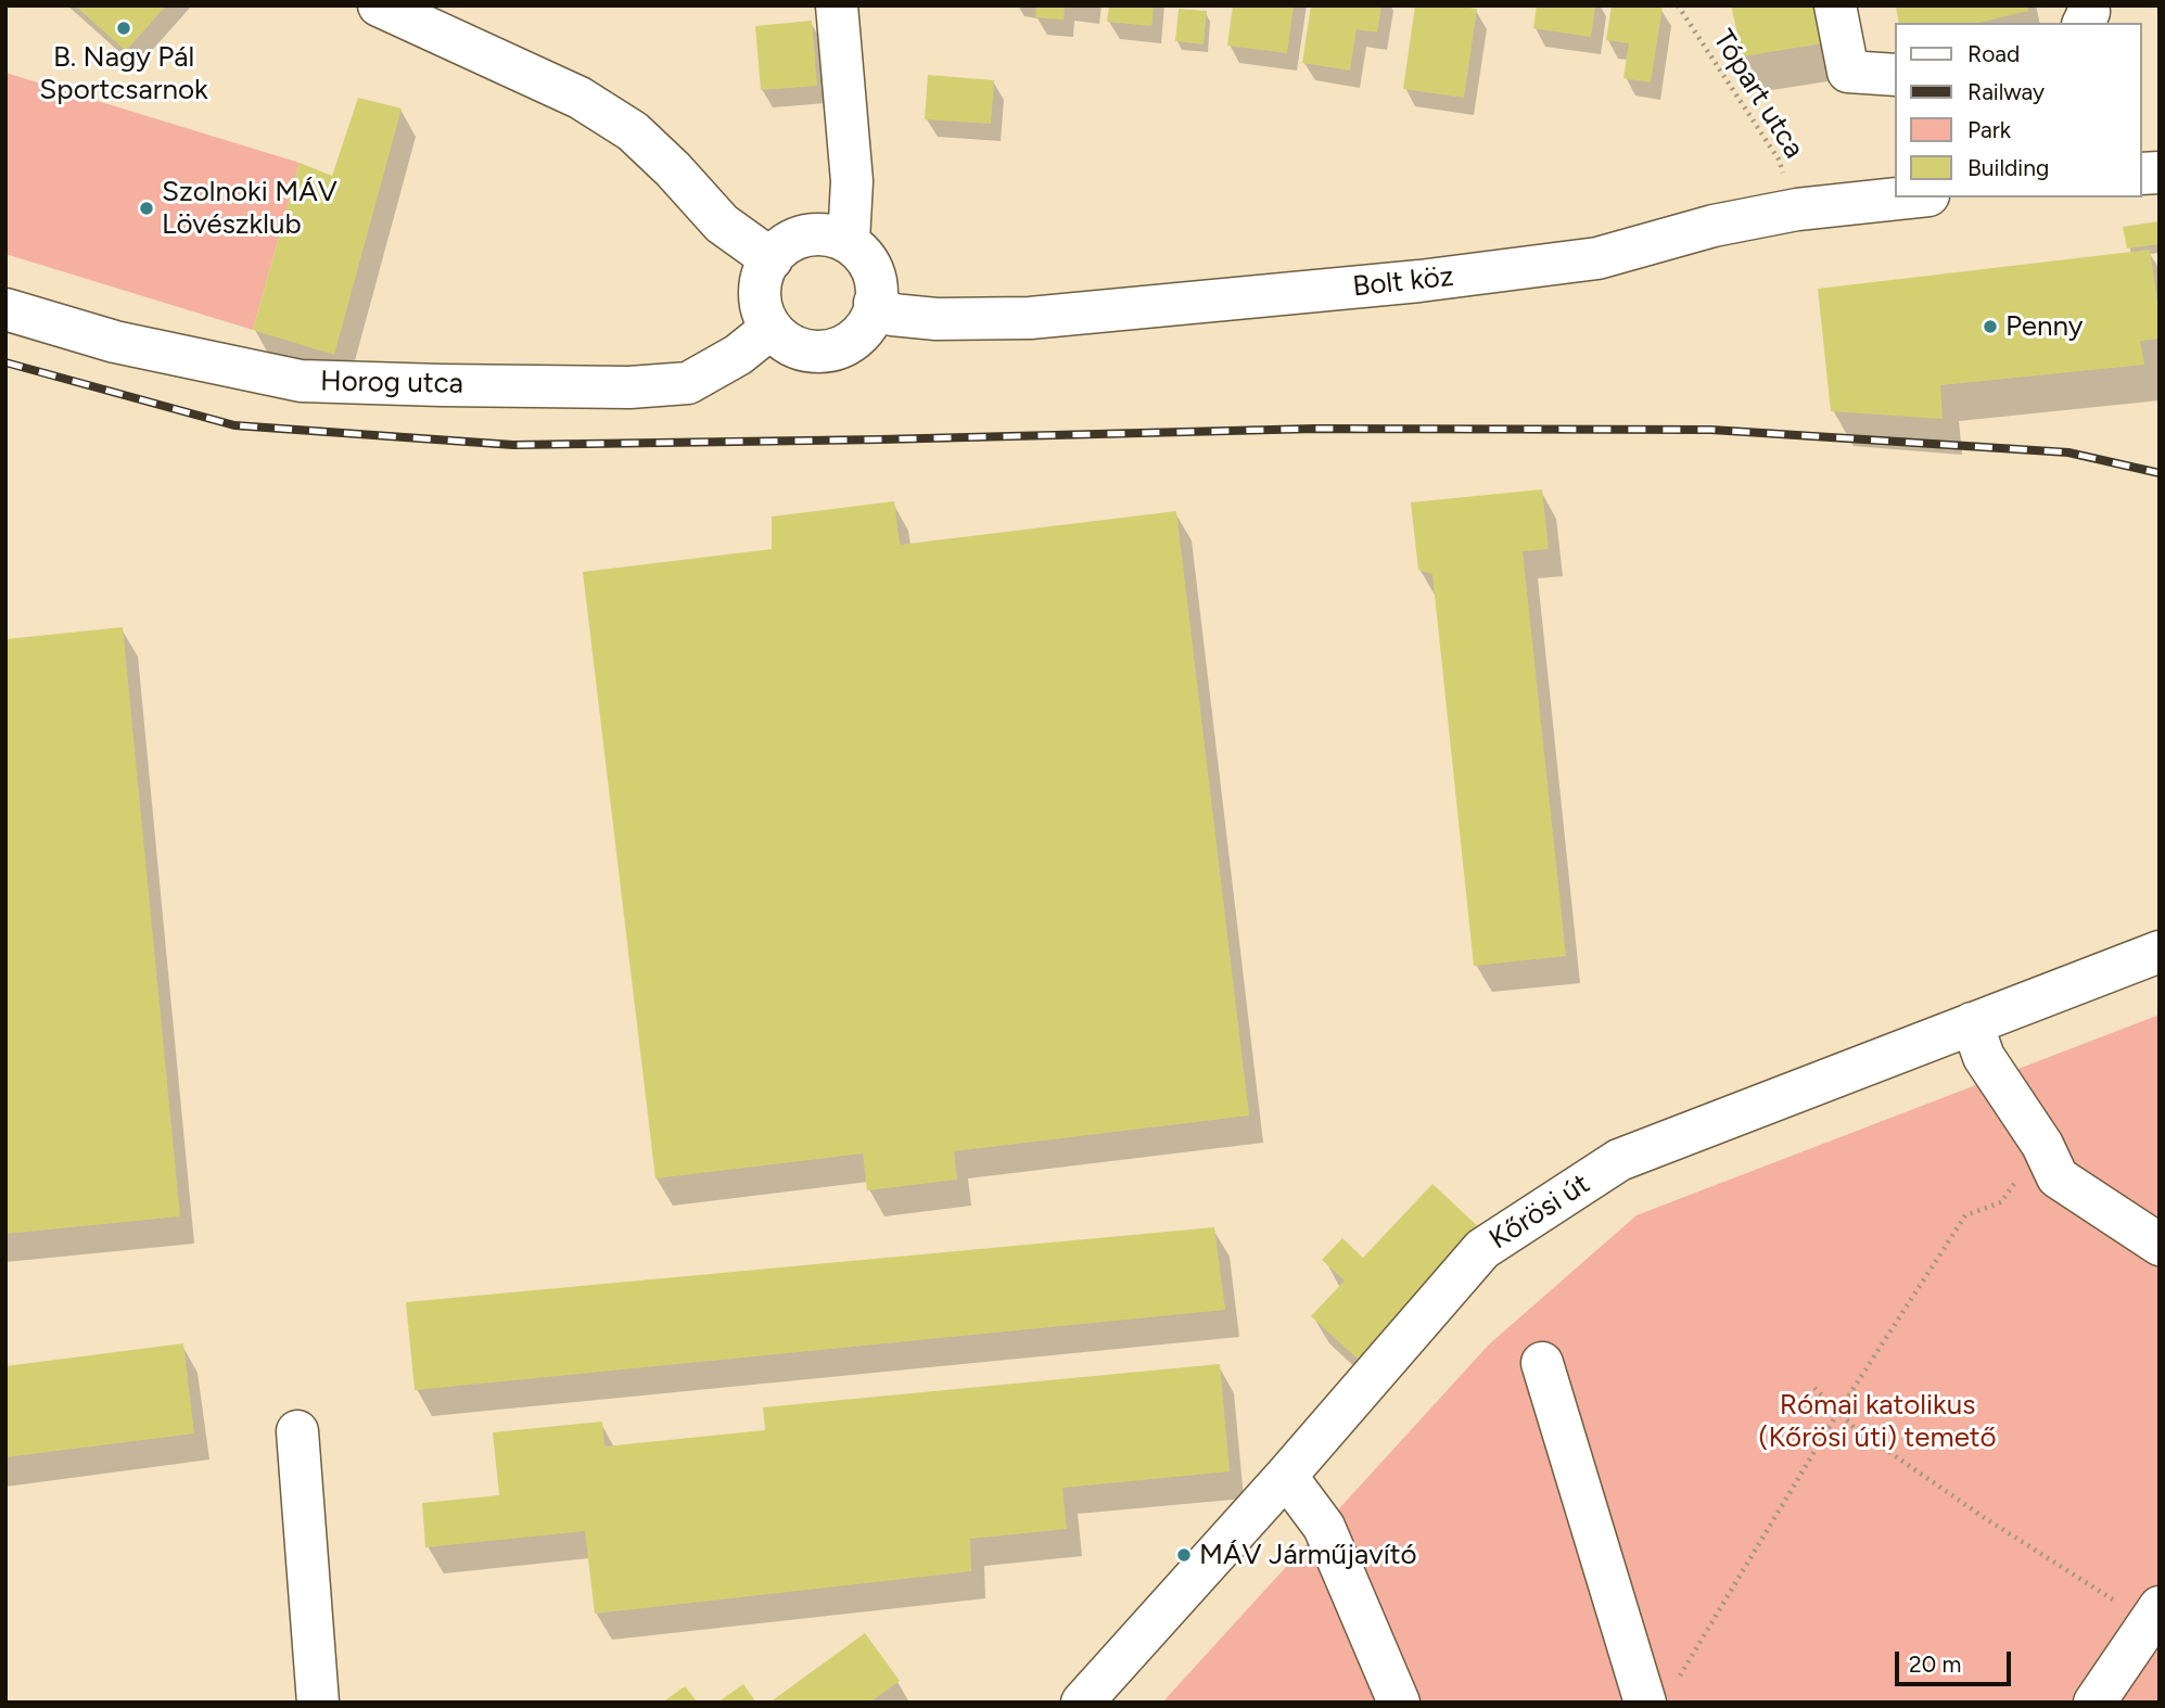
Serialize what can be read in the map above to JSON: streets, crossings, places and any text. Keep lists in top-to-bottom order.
{
  "streets": {
    "street": ["Bolt köz", "Horog utca", "Kőrösi út"],
    "path": ["Tópart utca"]
  },
  "crossings": [
    ["Tópart utca", "Bolt köz"],
    ["Bolt köz", "Horog utca"]
  ],
  "parks": ["Római katolikus (Kőrösi úti) temető"],
  "places": [
    "B. Nagy Pál Sportcsarnok",
    "Szolnoki MÁV Lövészklub",
    "Penny",
    "MÁV Járműjavító"
  ],
  "legend": [
    "Road",
    "Railway",
    "Park",
    "Building"
  ],
  "scale_bar": "20 m"
}
